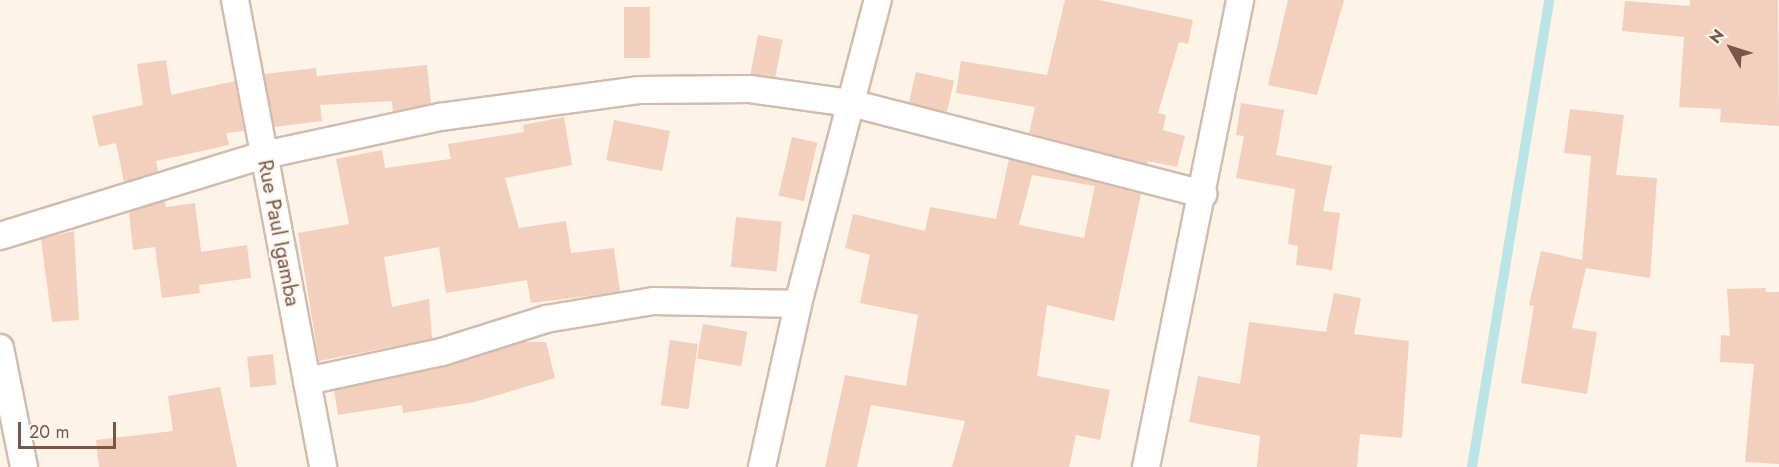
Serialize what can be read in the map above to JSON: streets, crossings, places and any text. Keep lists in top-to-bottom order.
{
  "streets": {
    "street": ["Rue Paul Igamba"]
  },
  "scale_bar": "20 m",
  "north": "top left"
}
